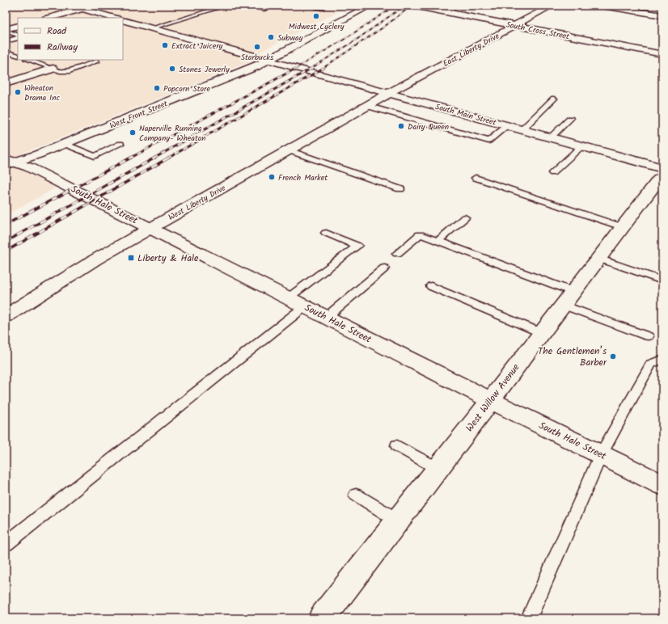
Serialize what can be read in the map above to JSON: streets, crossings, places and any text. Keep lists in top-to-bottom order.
{
  "streets": {
    "street": [
      "South Cross Street",
      "East Liberty Drive",
      "West Front Street",
      "South Main Street",
      "West Liberty Drive",
      "South Hale Street",
      "West Willow Avenue"
    ]
  },
  "crossings": [
    ["South Cross Street", "East Liberty Drive"],
    ["East Liberty Drive", "South Main Street"],
    ["East Liberty Drive", "West Liberty Drive"],
    ["West Front Street", "South Main Street"],
    ["West Front Street", "South Hale Street"],
    ["South Main Street", "West Liberty Drive"],
    ["West Liberty Drive", "South Hale Street"],
    ["South Hale Street", "West Willow Avenue"]
  ],
  "places": {
    "other": [
      "Midwest Cyclery",
      "Subway",
      "Extract Juicery",
      "Starbucks",
      "Stones Jewerly",
      "Popcorn Store",
      "Wheaton Drama Inc",
      "Dairy Queen",
      "Naperville Running Company- Wheaton",
      "French Market",
      "The Gentlemen’s Barber"
    ],
    "transit": ["Liberty & Hale"]
  },
  "legend": ["Road", "Railway"]
}
